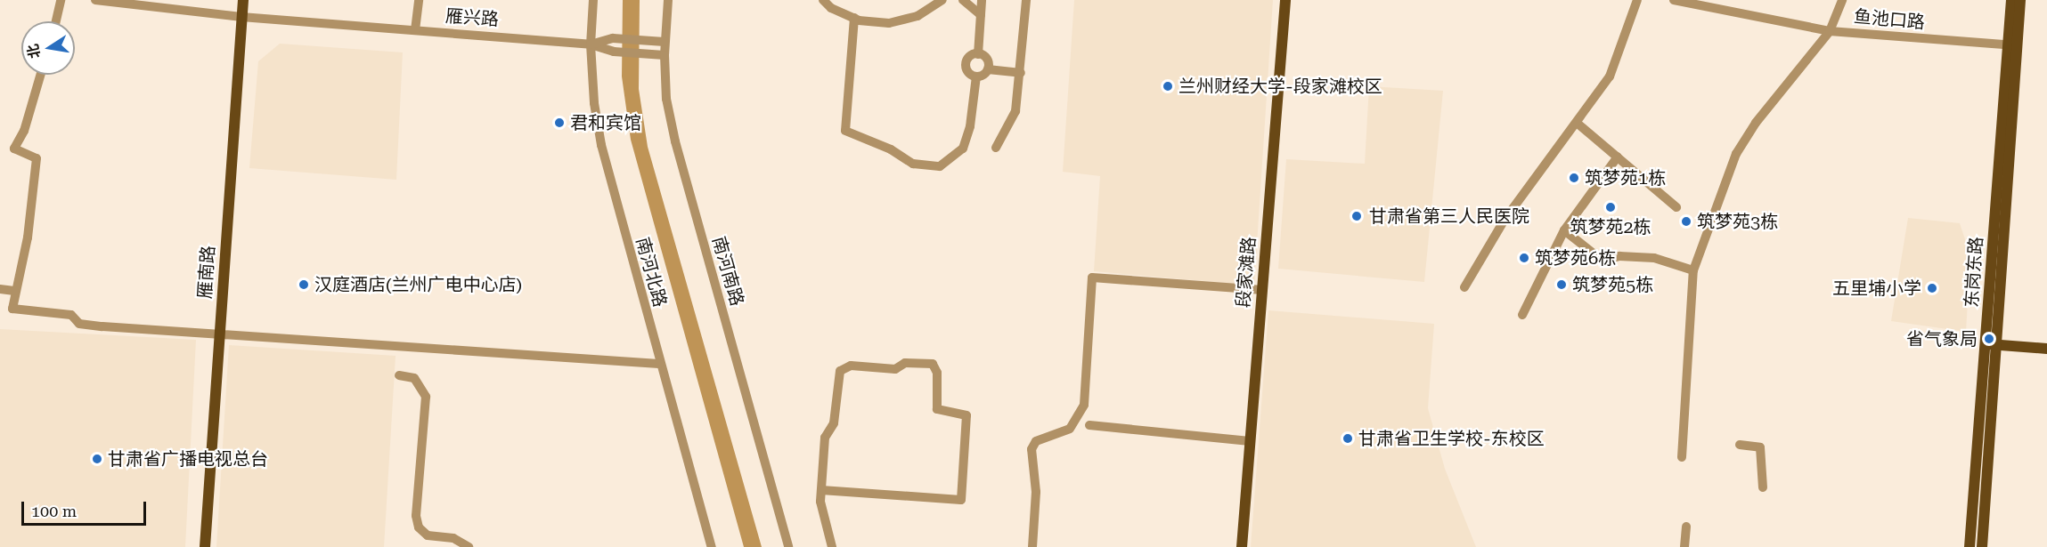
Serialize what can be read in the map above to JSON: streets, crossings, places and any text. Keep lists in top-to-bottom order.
{
  "streets": {
    "main road": ["雁南路", "段家滩路", "东岗东路"],
    "street": [
      "雁兴路",
      "鱼池口路",
      "南河南路",
      "南河北路"
    ]
  },
  "crossings": [
    ["雁兴路", "雁南路"],
    ["雁兴路", "南河北路"],
    ["鱼池口路", "东岗东路"]
  ],
  "places": [
    "兰州财经大学-段家滩校区",
    "君和宾馆",
    "筑梦苑1栋",
    "筑梦苑2栋",
    "甘肃省第三人民医院",
    "筑梦苑3栋",
    "筑梦苑6栋",
    "汉庭酒店(兰州广电中心店)",
    "筑梦苑5栋",
    "五里埔小学",
    "省气象局",
    "甘肃省卫生学校-东校区",
    "甘肃省广播电视总台"
  ],
  "scale_bar": "100 m",
  "north": "left"
}
